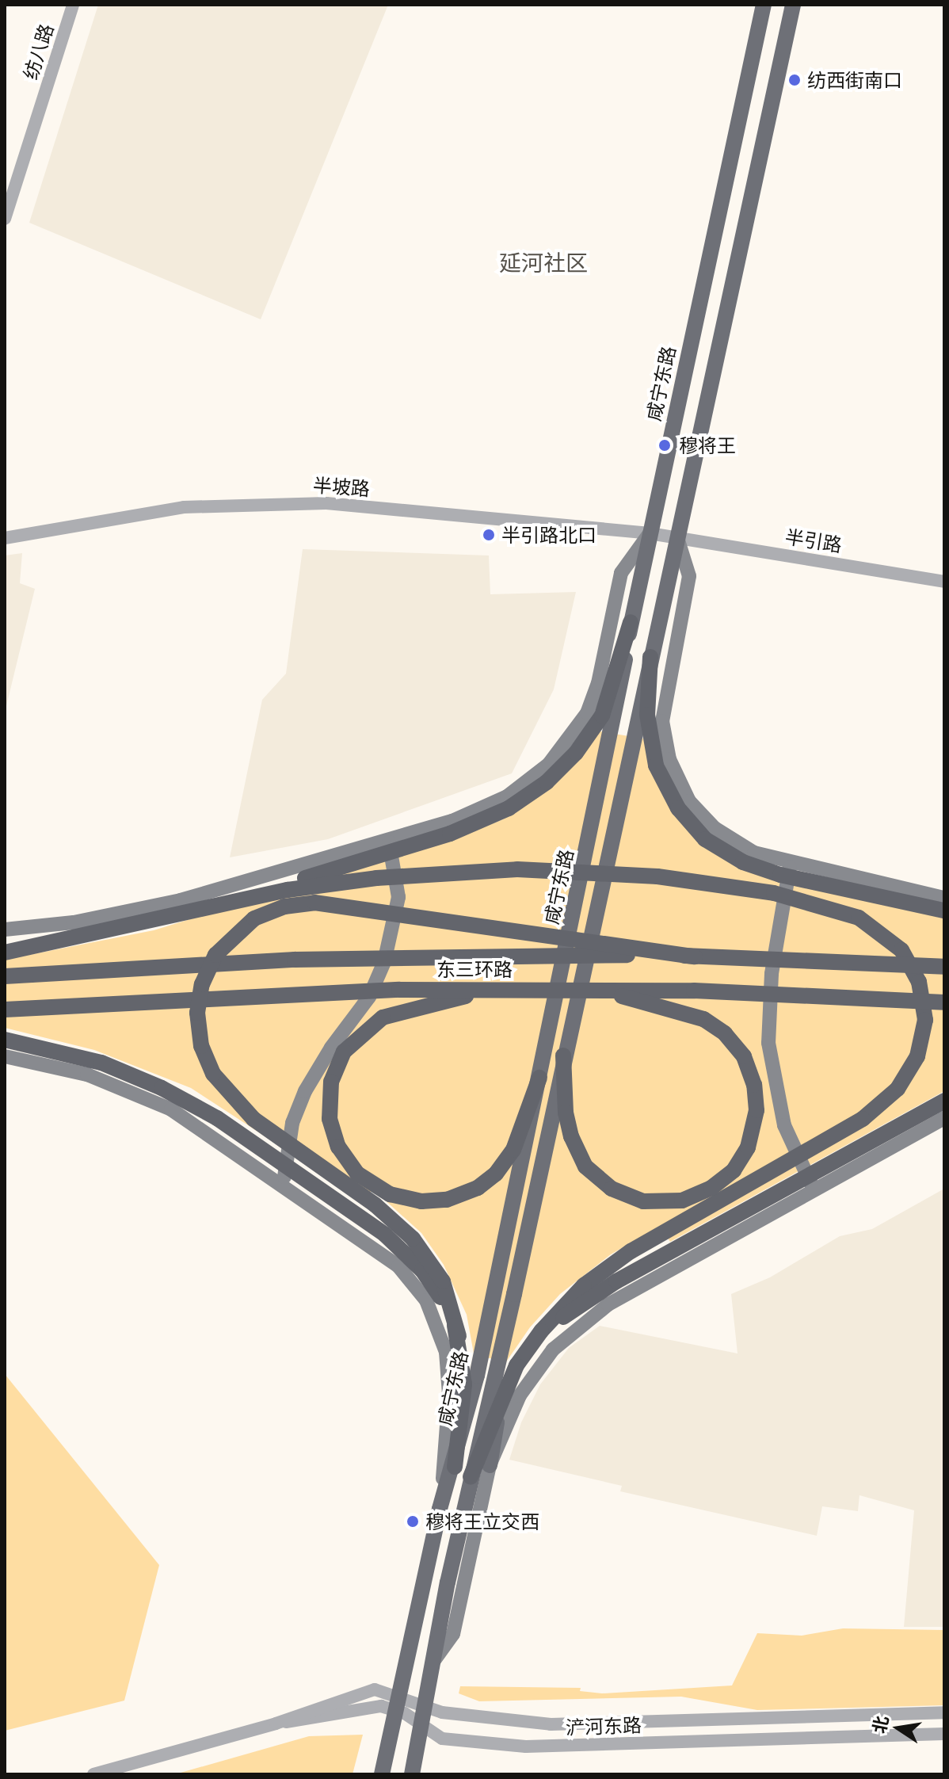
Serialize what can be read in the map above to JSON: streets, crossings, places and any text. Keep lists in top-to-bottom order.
{
  "streets": {
    "highway": ["东三环路"],
    "main road": ["咸宁东路"],
    "street": [
      "纺八路",
      "半坡路",
      "半引路",
      "浐河东路"
    ]
  },
  "crossings": [
    ["咸宁东路", "半坡路"],
    ["咸宁东路", "半引路"],
    ["咸宁东路", "浐河东路"],
    ["半坡路", "半引路"]
  ],
  "districts": ["延河社区"],
  "places": [
    "纺西街南口",
    "穆将王",
    "半引路北口",
    "穆将王立交西"
  ],
  "north": "left"
}
